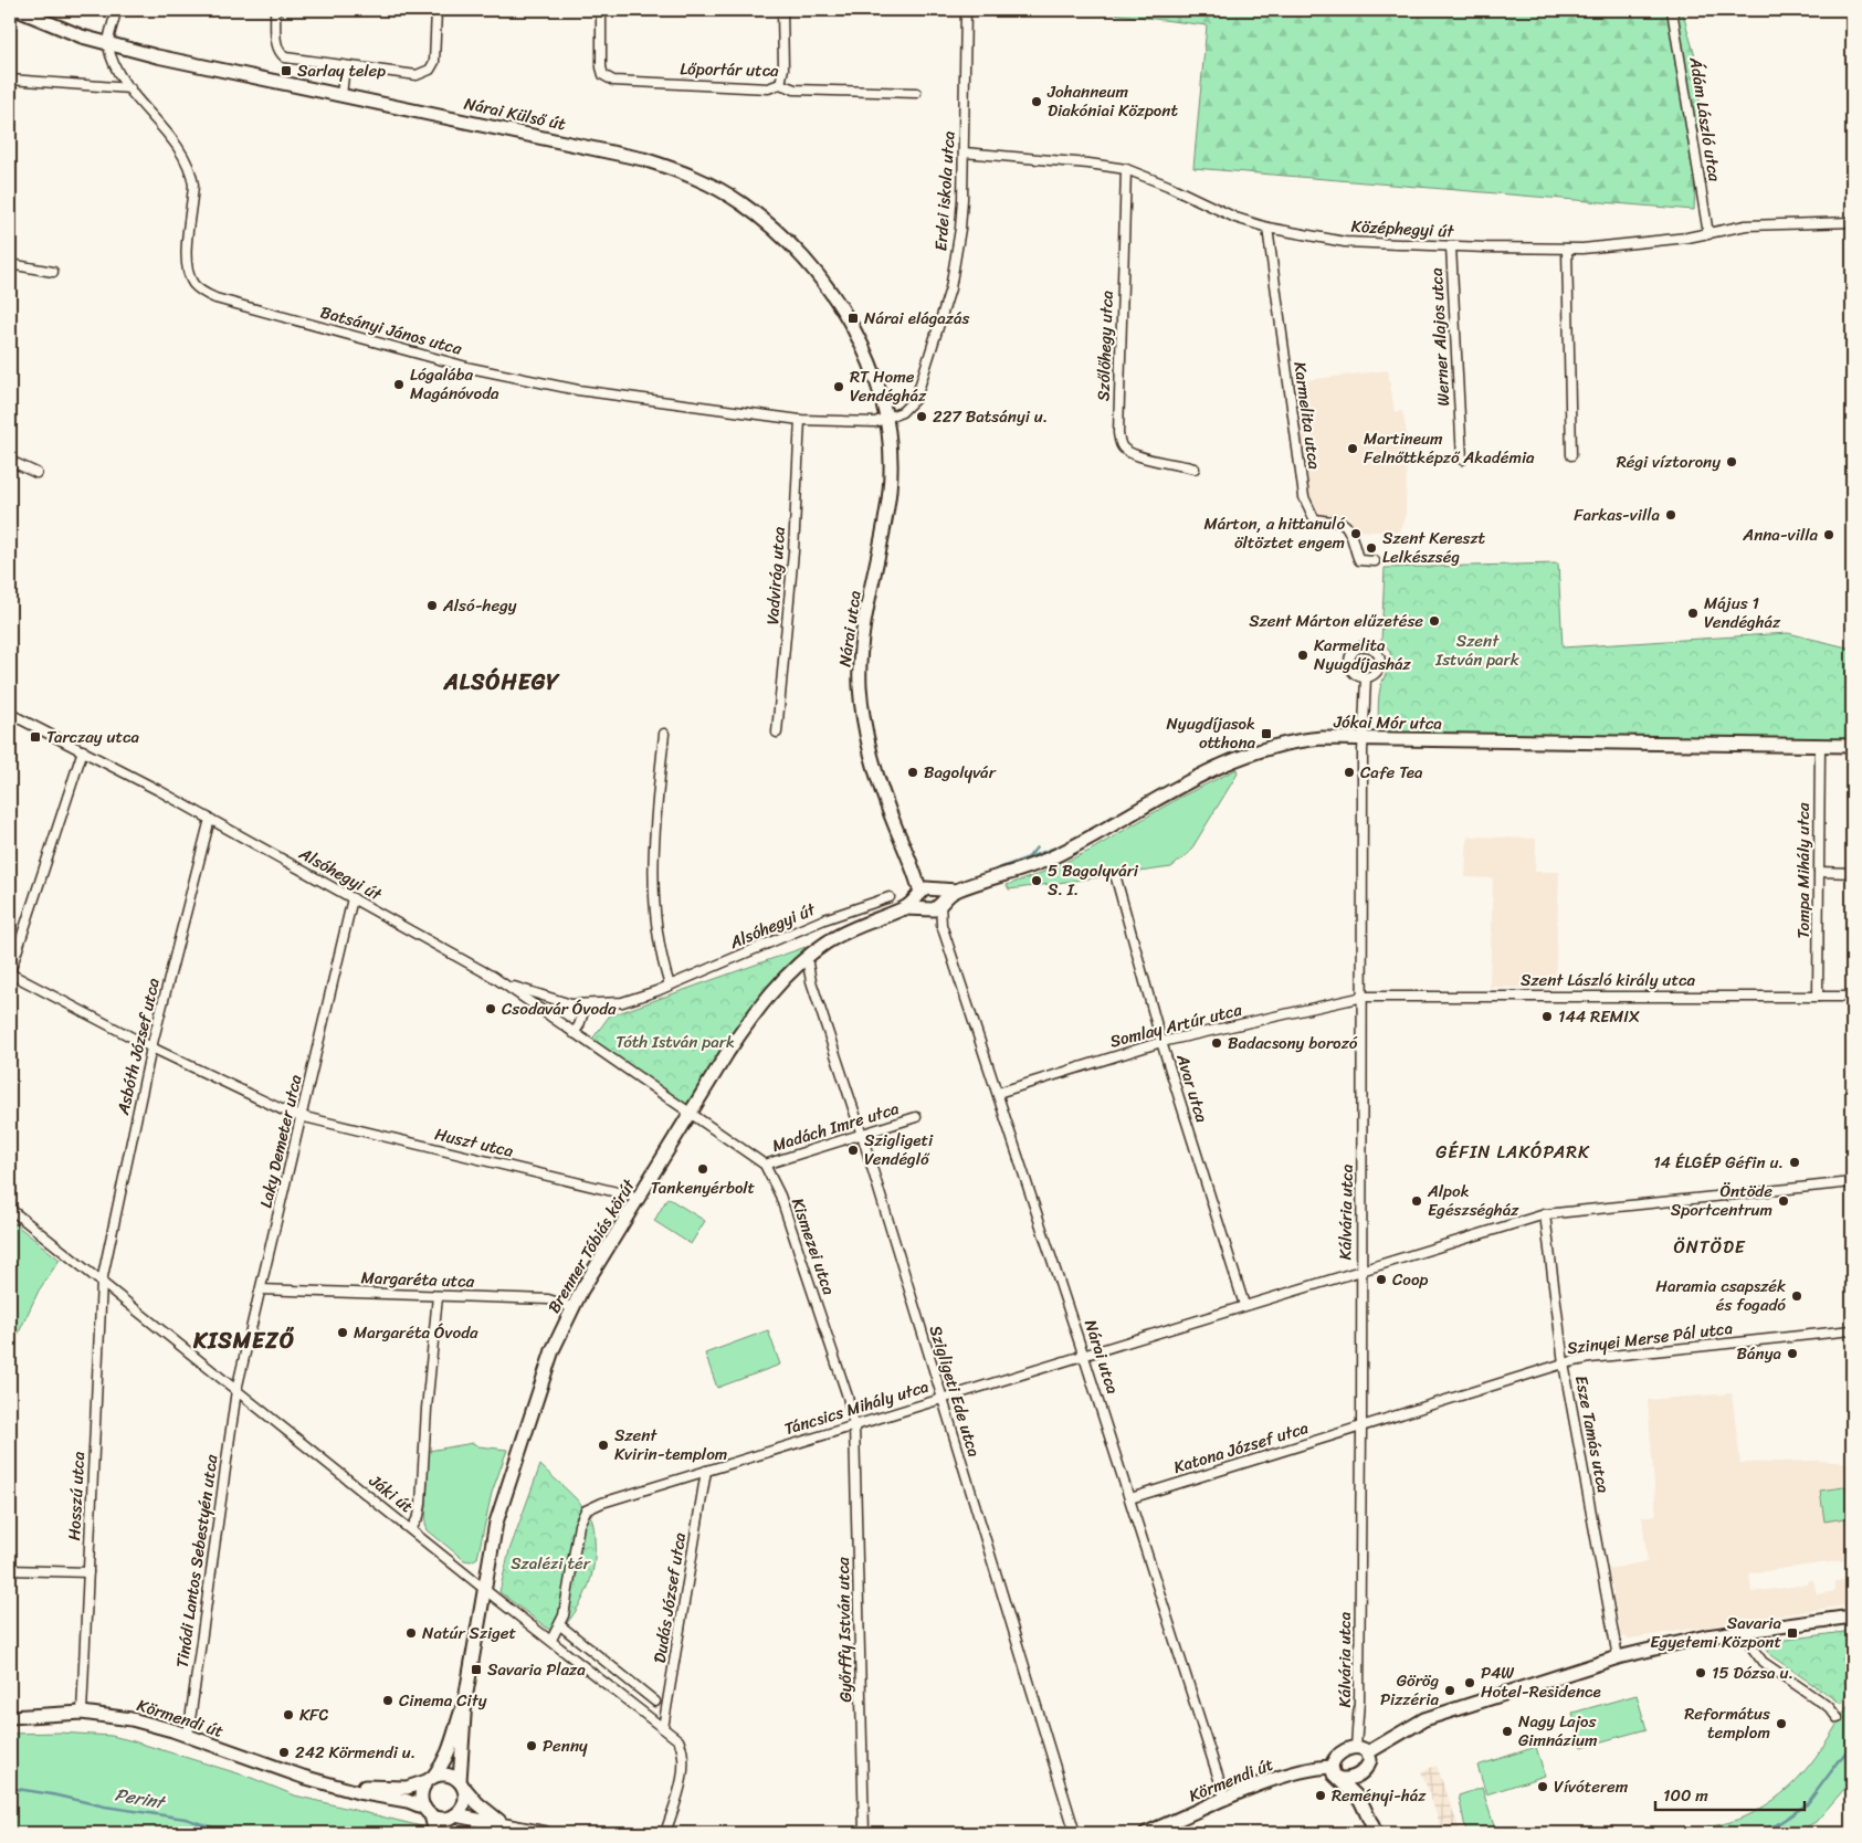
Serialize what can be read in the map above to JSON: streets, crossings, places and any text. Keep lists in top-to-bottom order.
{
  "streets": {
    "street": [
      "Lőportár utca",
      "Nárai Külső út",
      "Ádám László utca",
      "Erdei iskola utca",
      "Középhegyi út",
      "Batsányi János utca",
      "Werner Alajos utca",
      "Szőlőhegy utca",
      "Karmelita utca",
      "Vadvirág utca",
      "Nárai utca",
      "Jókai Mór utca",
      "Tompa Mihály utca",
      "Alsóhegyi út",
      "Szent László király utca",
      "Somlay Artúr utca",
      "Asbóth József utca",
      "Avar utca",
      "Madách Imre utca",
      "Laky Demeter utca",
      "Huszt utca",
      "Kálvária utca",
      "Brenner Tóbiás körút",
      "Kismezei utca",
      "Margaréta utca",
      "Szinyei Merse Pál utca",
      "Szigligeti Ede utca",
      "Táncsics Mihály utca",
      "Esze Tamás utca",
      "Katona József utca",
      "Jáki út",
      "Hosszú utca",
      "Tinódi Lantos Sebestyén utca",
      "Dudás József utca",
      "Győrffy István utca",
      "Körmendi út"
    ]
  },
  "crossings": [
    ["Nárai Külső út", "Erdei iskola utca"],
    ["Nárai Külső út", "Batsányi János utca"],
    ["Nárai Külső út", "Nárai utca"],
    ["Ádám László utca", "Középhegyi út"],
    ["Erdei iskola utca", "Középhegyi út"],
    ["Erdei iskola utca", "Batsányi János utca"],
    ["Erdei iskola utca", "Nárai utca"],
    ["Középhegyi út", "Werner Alajos utca"],
    ["Középhegyi út", "Szőlőhegy utca"],
    ["Középhegyi út", "Karmelita utca"],
    ["Batsányi János utca", "Vadvirág utca"],
    ["Batsányi János utca", "Nárai utca"],
    ["Nárai utca", "Jókai Mór utca"],
    ["Nárai utca", "Somlay Artúr utca"],
    ["Nárai utca", "Brenner Tóbiás körút"],
    ["Nárai utca", "Táncsics Mihály utca"],
    ["Nárai utca", "Katona József utca"],
    ["Nárai utca", "Körmendi út"],
    ["Jókai Mór utca", "Tompa Mihály utca"],
    ["Jókai Mór utca", "Kálvária utca"],
    ["Jókai Mór utca", "Brenner Tóbiás körút"],
    ["Tompa Mihály utca", "Szent László király utca"],
    ["Alsóhegyi út", "Asbóth József utca"],
    ["Alsóhegyi út", "Laky Demeter utca"],
    ["Alsóhegyi út", "Kismezei utca"],
    ["Szent László király utca", "Somlay Artúr utca"],
    ["Szent László király utca", "Kálvária utca"],
    ["Somlay Artúr utca", "Avar utca"],
    ["Somlay Artúr utca", "Kálvária utca"],
    ["Asbóth József utca", "Huszt utca"],
    ["Asbóth József utca", "Jáki út"],
    ["Asbóth József utca", "Hosszú utca"],
    ["Avar utca", "Táncsics Mihály utca"],
    ["Madách Imre utca", "Kismezei utca"],
    ["Madách Imre utca", "Szigligeti Ede utca"],
    ["Laky Demeter utca", "Huszt utca"],
    ["Laky Demeter utca", "Margaréta utca"],
    ["Laky Demeter utca", "Jáki út"],
    ["Laky Demeter utca", "Tinódi Lantos Sebestyén utca"],
    ["Huszt utca", "Brenner Tóbiás körút"],
    ["Kálvária utca", "Szinyei Merse Pál utca"],
    ["Kálvária utca", "Táncsics Mihály utca"],
    ["Kálvária utca", "Katona József utca"],
    ["Kálvária utca", "Körmendi út"],
    ["Brenner Tóbiás körút", "Kismezei utca"],
    ["Brenner Tóbiás körút", "Margaréta utca"],
    ["Brenner Tóbiás körút", "Szigligeti Ede utca"],
    ["Brenner Tóbiás körút", "Jáki út"],
    ["Brenner Tóbiás körút", "Körmendi út"],
    ["Kismezei utca", "Táncsics Mihály utca"],
    ["Kismezei utca", "Győrffy István utca"],
    ["Szinyei Merse Pál utca", "Esze Tamás utca"],
    ["Szinyei Merse Pál utca", "Katona József utca"],
    ["Szigligeti Ede utca", "Táncsics Mihály utca"],
    ["Táncsics Mihály utca", "Esze Tamás utca"],
    ["Táncsics Mihály utca", "Dudás József utca"],
    ["Táncsics Mihály utca", "Győrffy István utca"],
    ["Jáki út", "Hosszú utca"],
    ["Jáki út", "Tinódi Lantos Sebestyén utca"],
    ["Jáki út", "Dudás József utca"],
    ["Hosszú utca", "Körmendi út"],
    ["Tinódi Lantos Sebestyén utca", "Körmendi út"]
  ],
  "districts": [
    "ALSÓHEGY",
    "GÉFIN LAKÓPARK",
    "ÖNTÖDE",
    "KISMEZŐ"
  ],
  "water": ["Perint"],
  "parks": ["Szent István park", "Tóth István park", "Szalézi tér"],
  "places": {
    "transit": [
      "Sarlay telep",
      "Nárai elágazás",
      "Nyugdíjasok otthona",
      "Tarczay utca",
      "Savaria Egyetemi Központ",
      "Savaria Plaza"
    ],
    "other": [
      "Johanneum Diakóniai Központ",
      "Lógalába Magánóvoda",
      "RT Home Vendégház",
      "227 Batsányi u.",
      "Martineum Felnőttképző Akadémia",
      "Régi víztorony",
      "Farkas-villa",
      "Márton, a hittanuló öltöztet engem",
      "Anna-villa",
      "Szent Kereszt Lelkészség",
      "Alsó-hegy",
      "Május 1 Vendégház",
      "Szent Márton elűzetése",
      "Karmelita Nyugdíjasház",
      "Bagolyvár",
      "Cafe Tea",
      "5 Bagolyvári S. I.",
      "Csodavár Óvoda",
      "144 REMIX",
      "Badacsony borozó",
      "Szigligeti Vendéglő",
      "14 ÉLGÉP Géfin u.",
      "Tankenyérbolt",
      "Alpok Egészségház",
      "Öntöde Sportcentrum",
      "Coop",
      "Haramia csapszék és fogadó",
      "Margaréta Óvoda",
      "Bánya",
      "Szent Kvirin-templom",
      "Natúr Sziget",
      "15 Dózsa u.",
      "P4W Hotel-Residence",
      "Görög Pizzéria",
      "Cinema City",
      "KFC",
      "Református templom",
      "Nagy Lajos Gimnázium",
      "Penny",
      "242 Körmendi u.",
      "Vívóterem",
      "Reményi-ház"
    ]
  },
  "scale_bar": "100 m"
}
